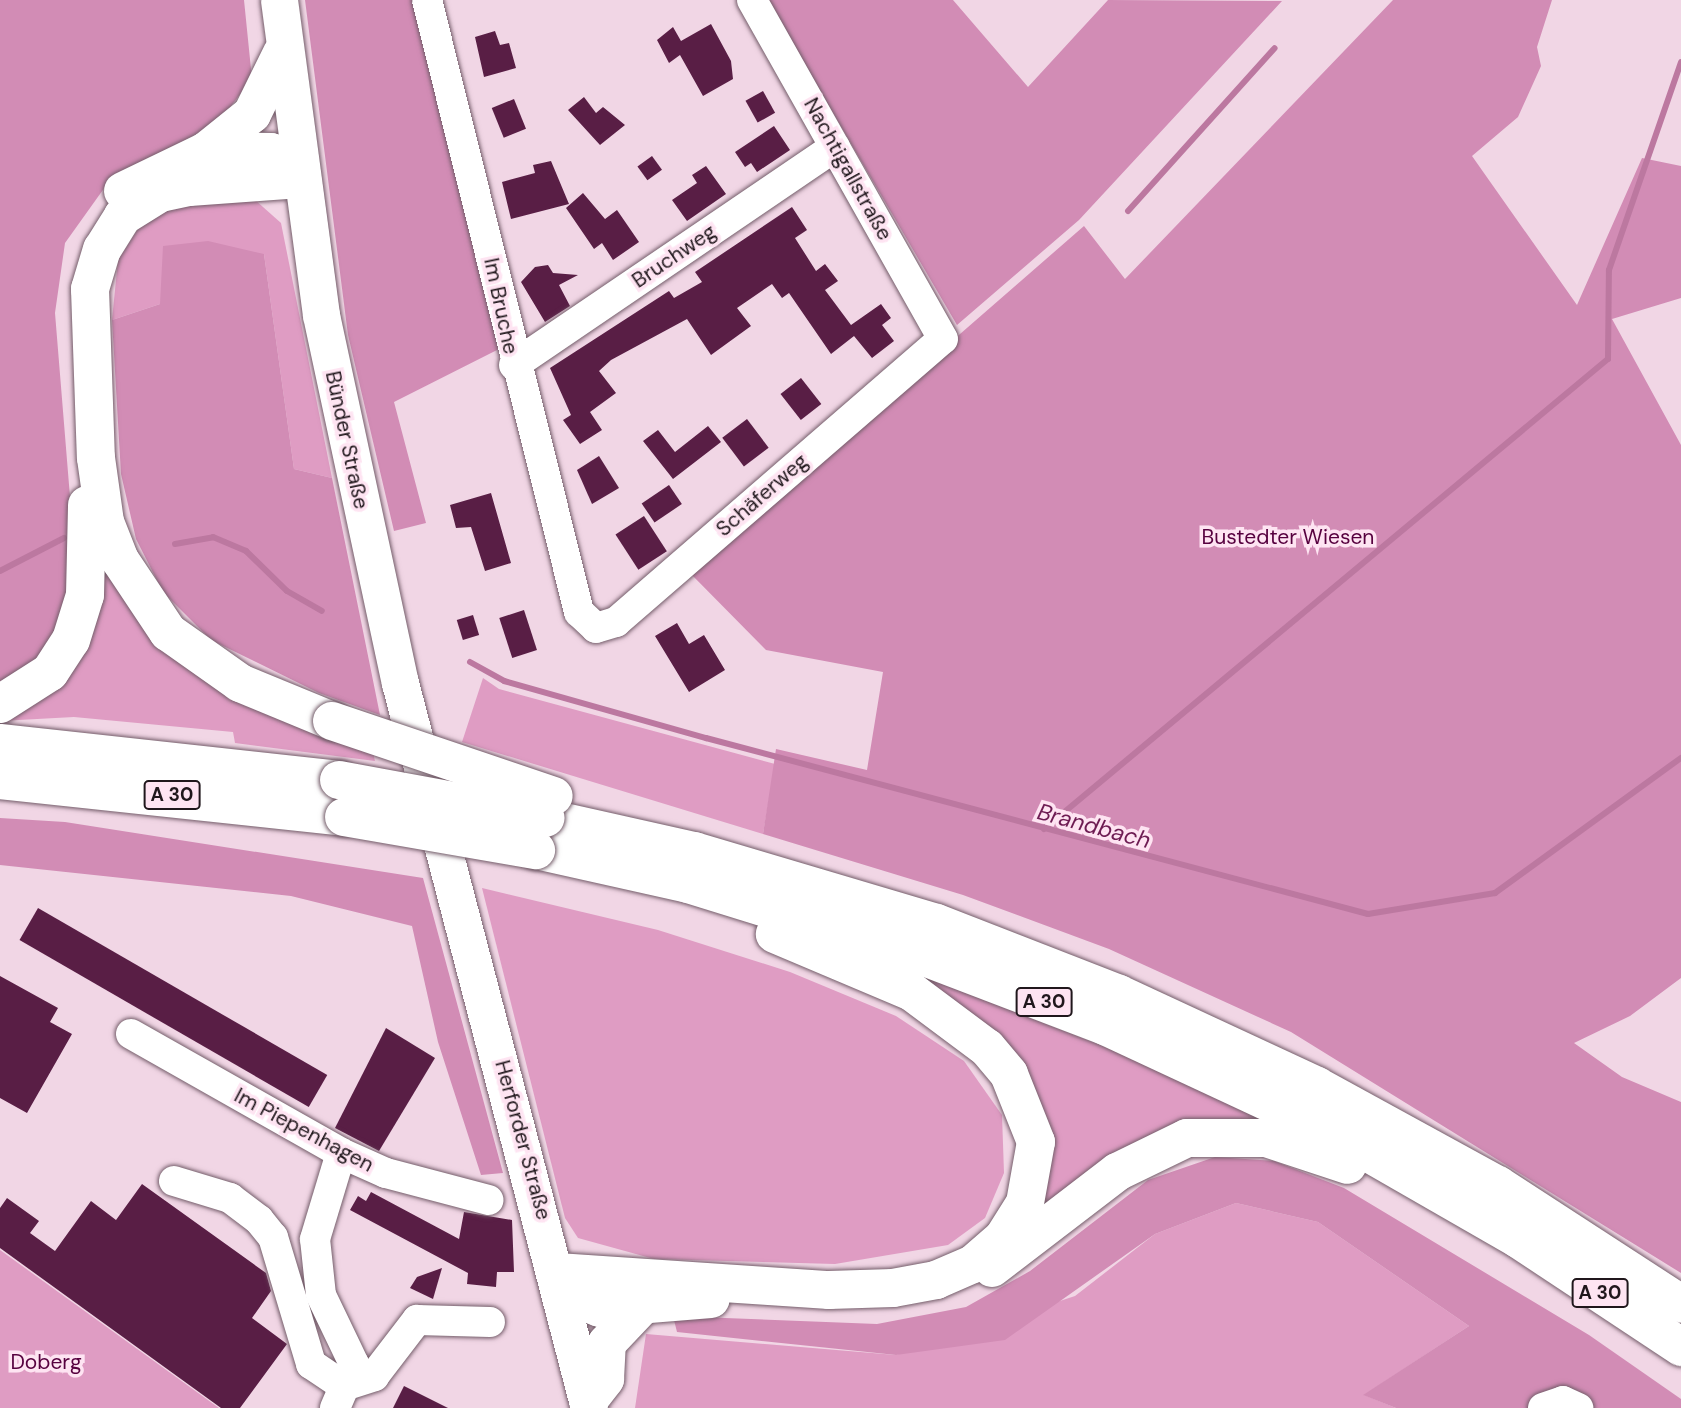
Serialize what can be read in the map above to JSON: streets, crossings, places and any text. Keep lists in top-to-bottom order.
{
  "streets": {
    "highway": ["A 30"],
    "main road": ["Bünder Straße", "Herforder Straße"],
    "street": [
      "Nachtigallstraße",
      "Bruchweg",
      "Im Bruche",
      "Schäferweg",
      "Im Piepenhagen"
    ]
  },
  "crossings": [
    ["Nachtigallstraße", "Bruchweg"],
    ["Nachtigallstraße", "Schäferweg"],
    ["Bruchweg", "Im Bruche"],
    ["Im Bruche", "Schäferweg"],
    ["Bünder Straße", "Herforder Straße"]
  ],
  "water": ["Brandbach"],
  "parks": ["Bustedter Wiesen", "Doberg"]
}
